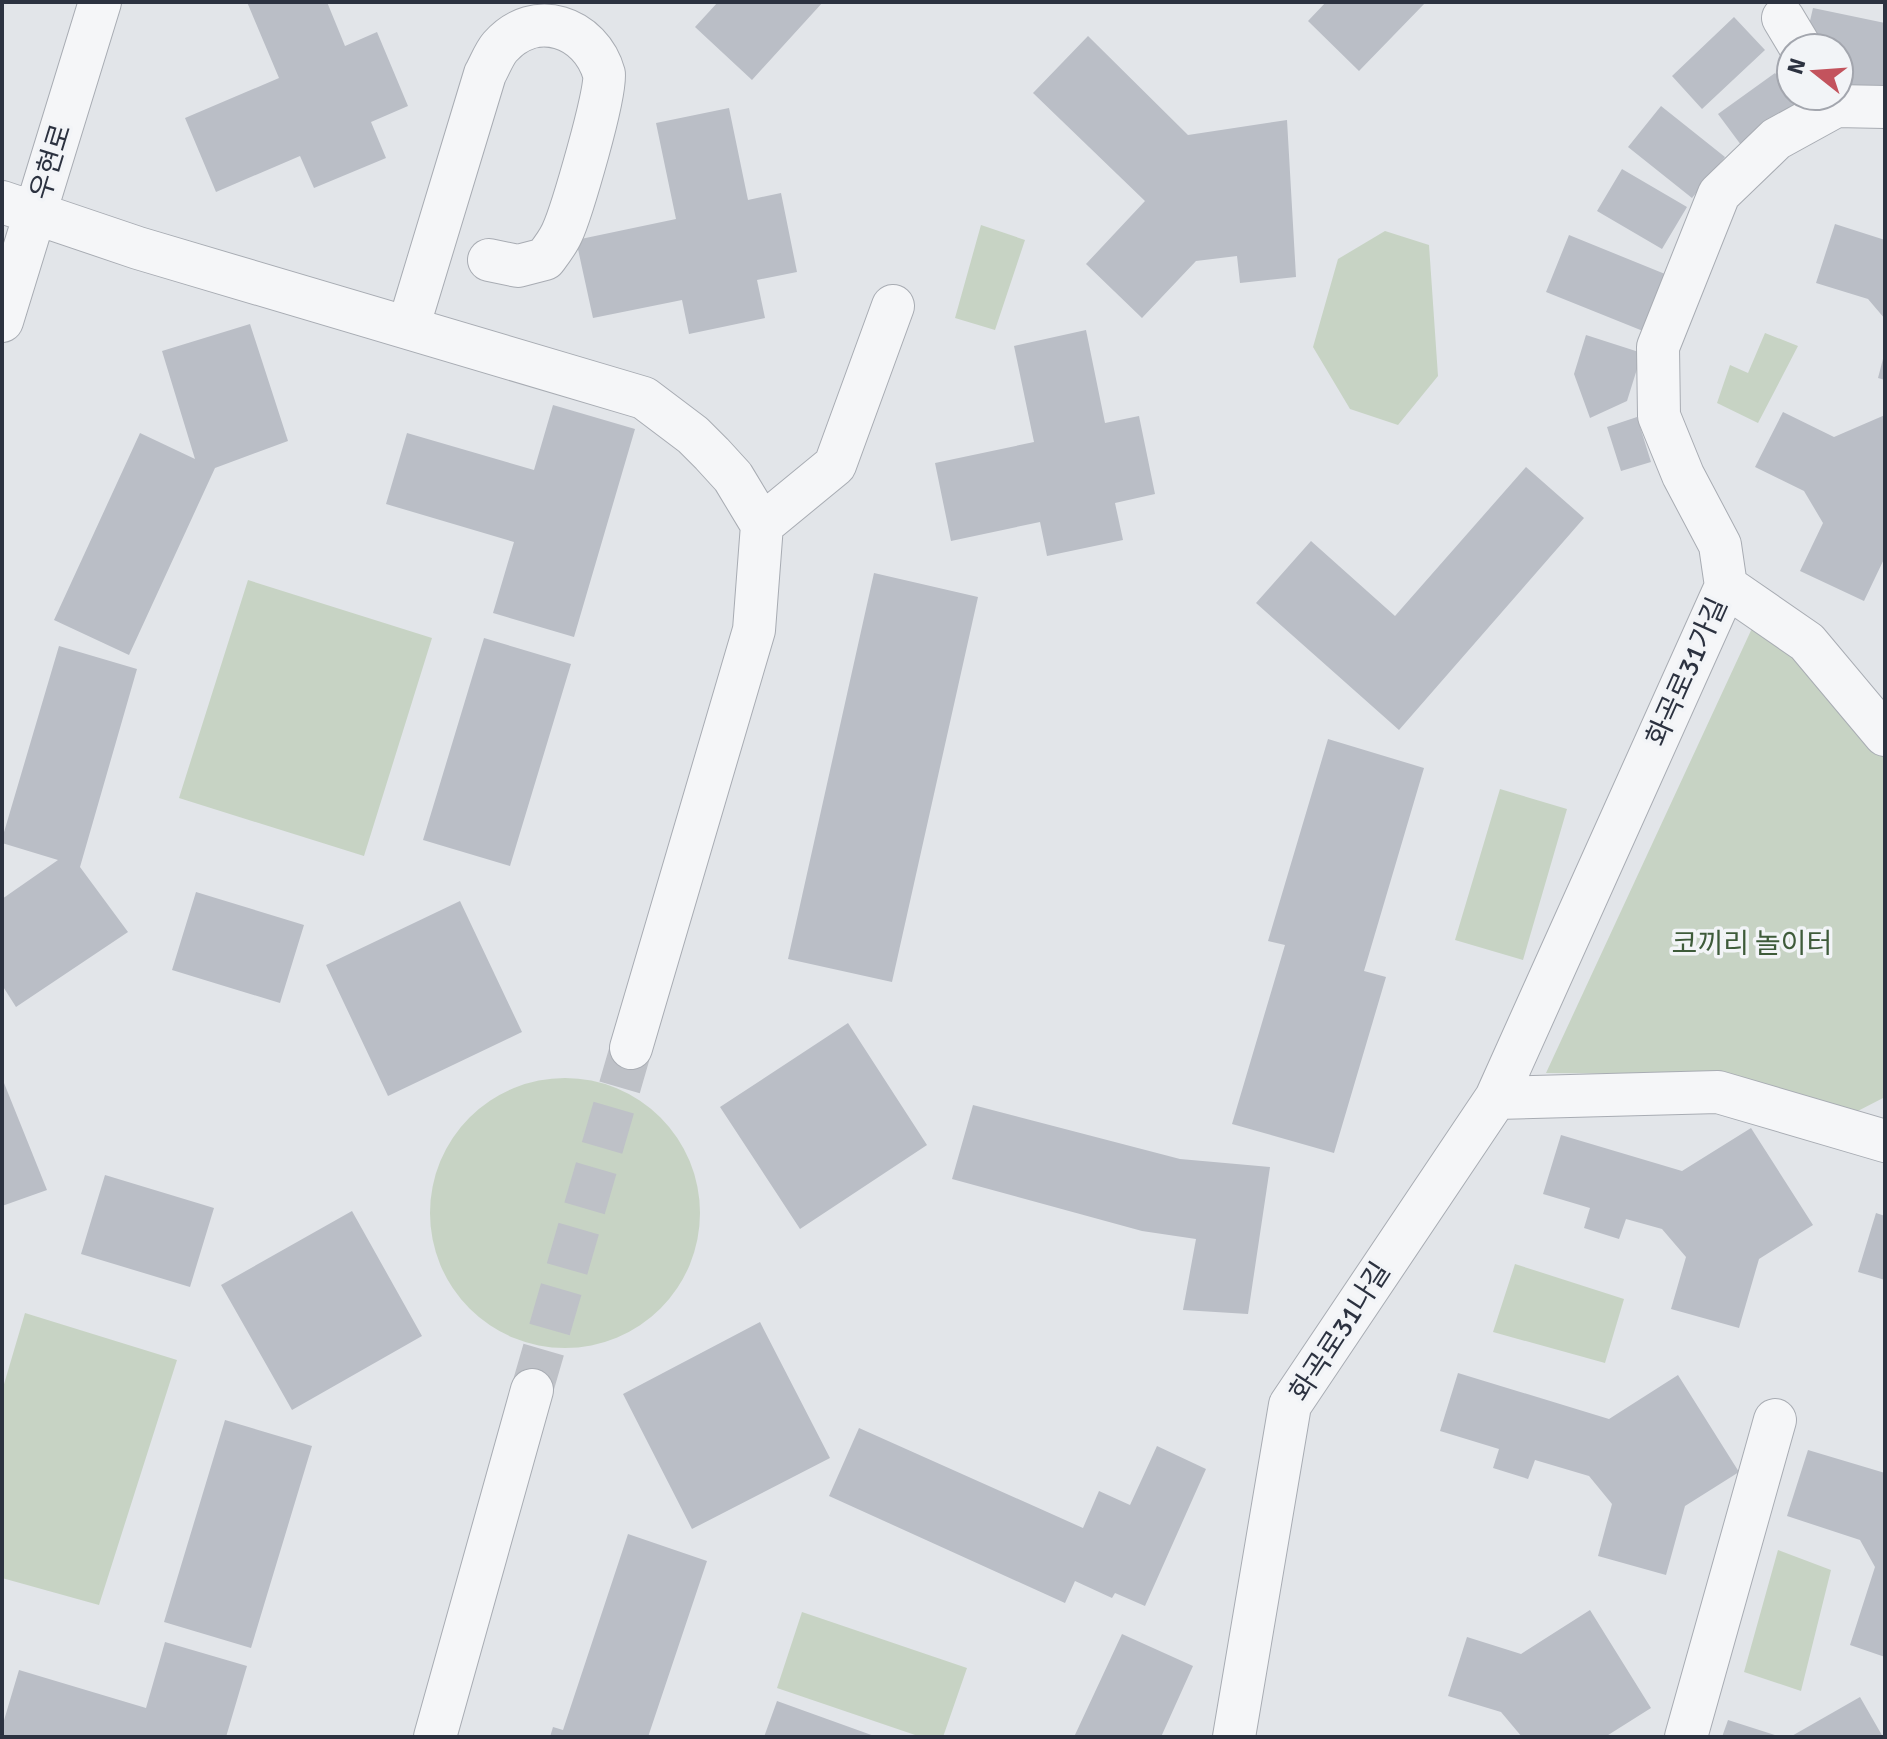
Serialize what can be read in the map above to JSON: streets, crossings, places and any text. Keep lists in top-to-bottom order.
{
  "streets": {
    "street": ["우현로", "화곡로31가길", "화곡로31나길"]
  },
  "crossings": [
    ["화곡로31가길", "화곡로31나길"]
  ],
  "parks": ["코끼리 놀이터"],
  "north": "left"
}
